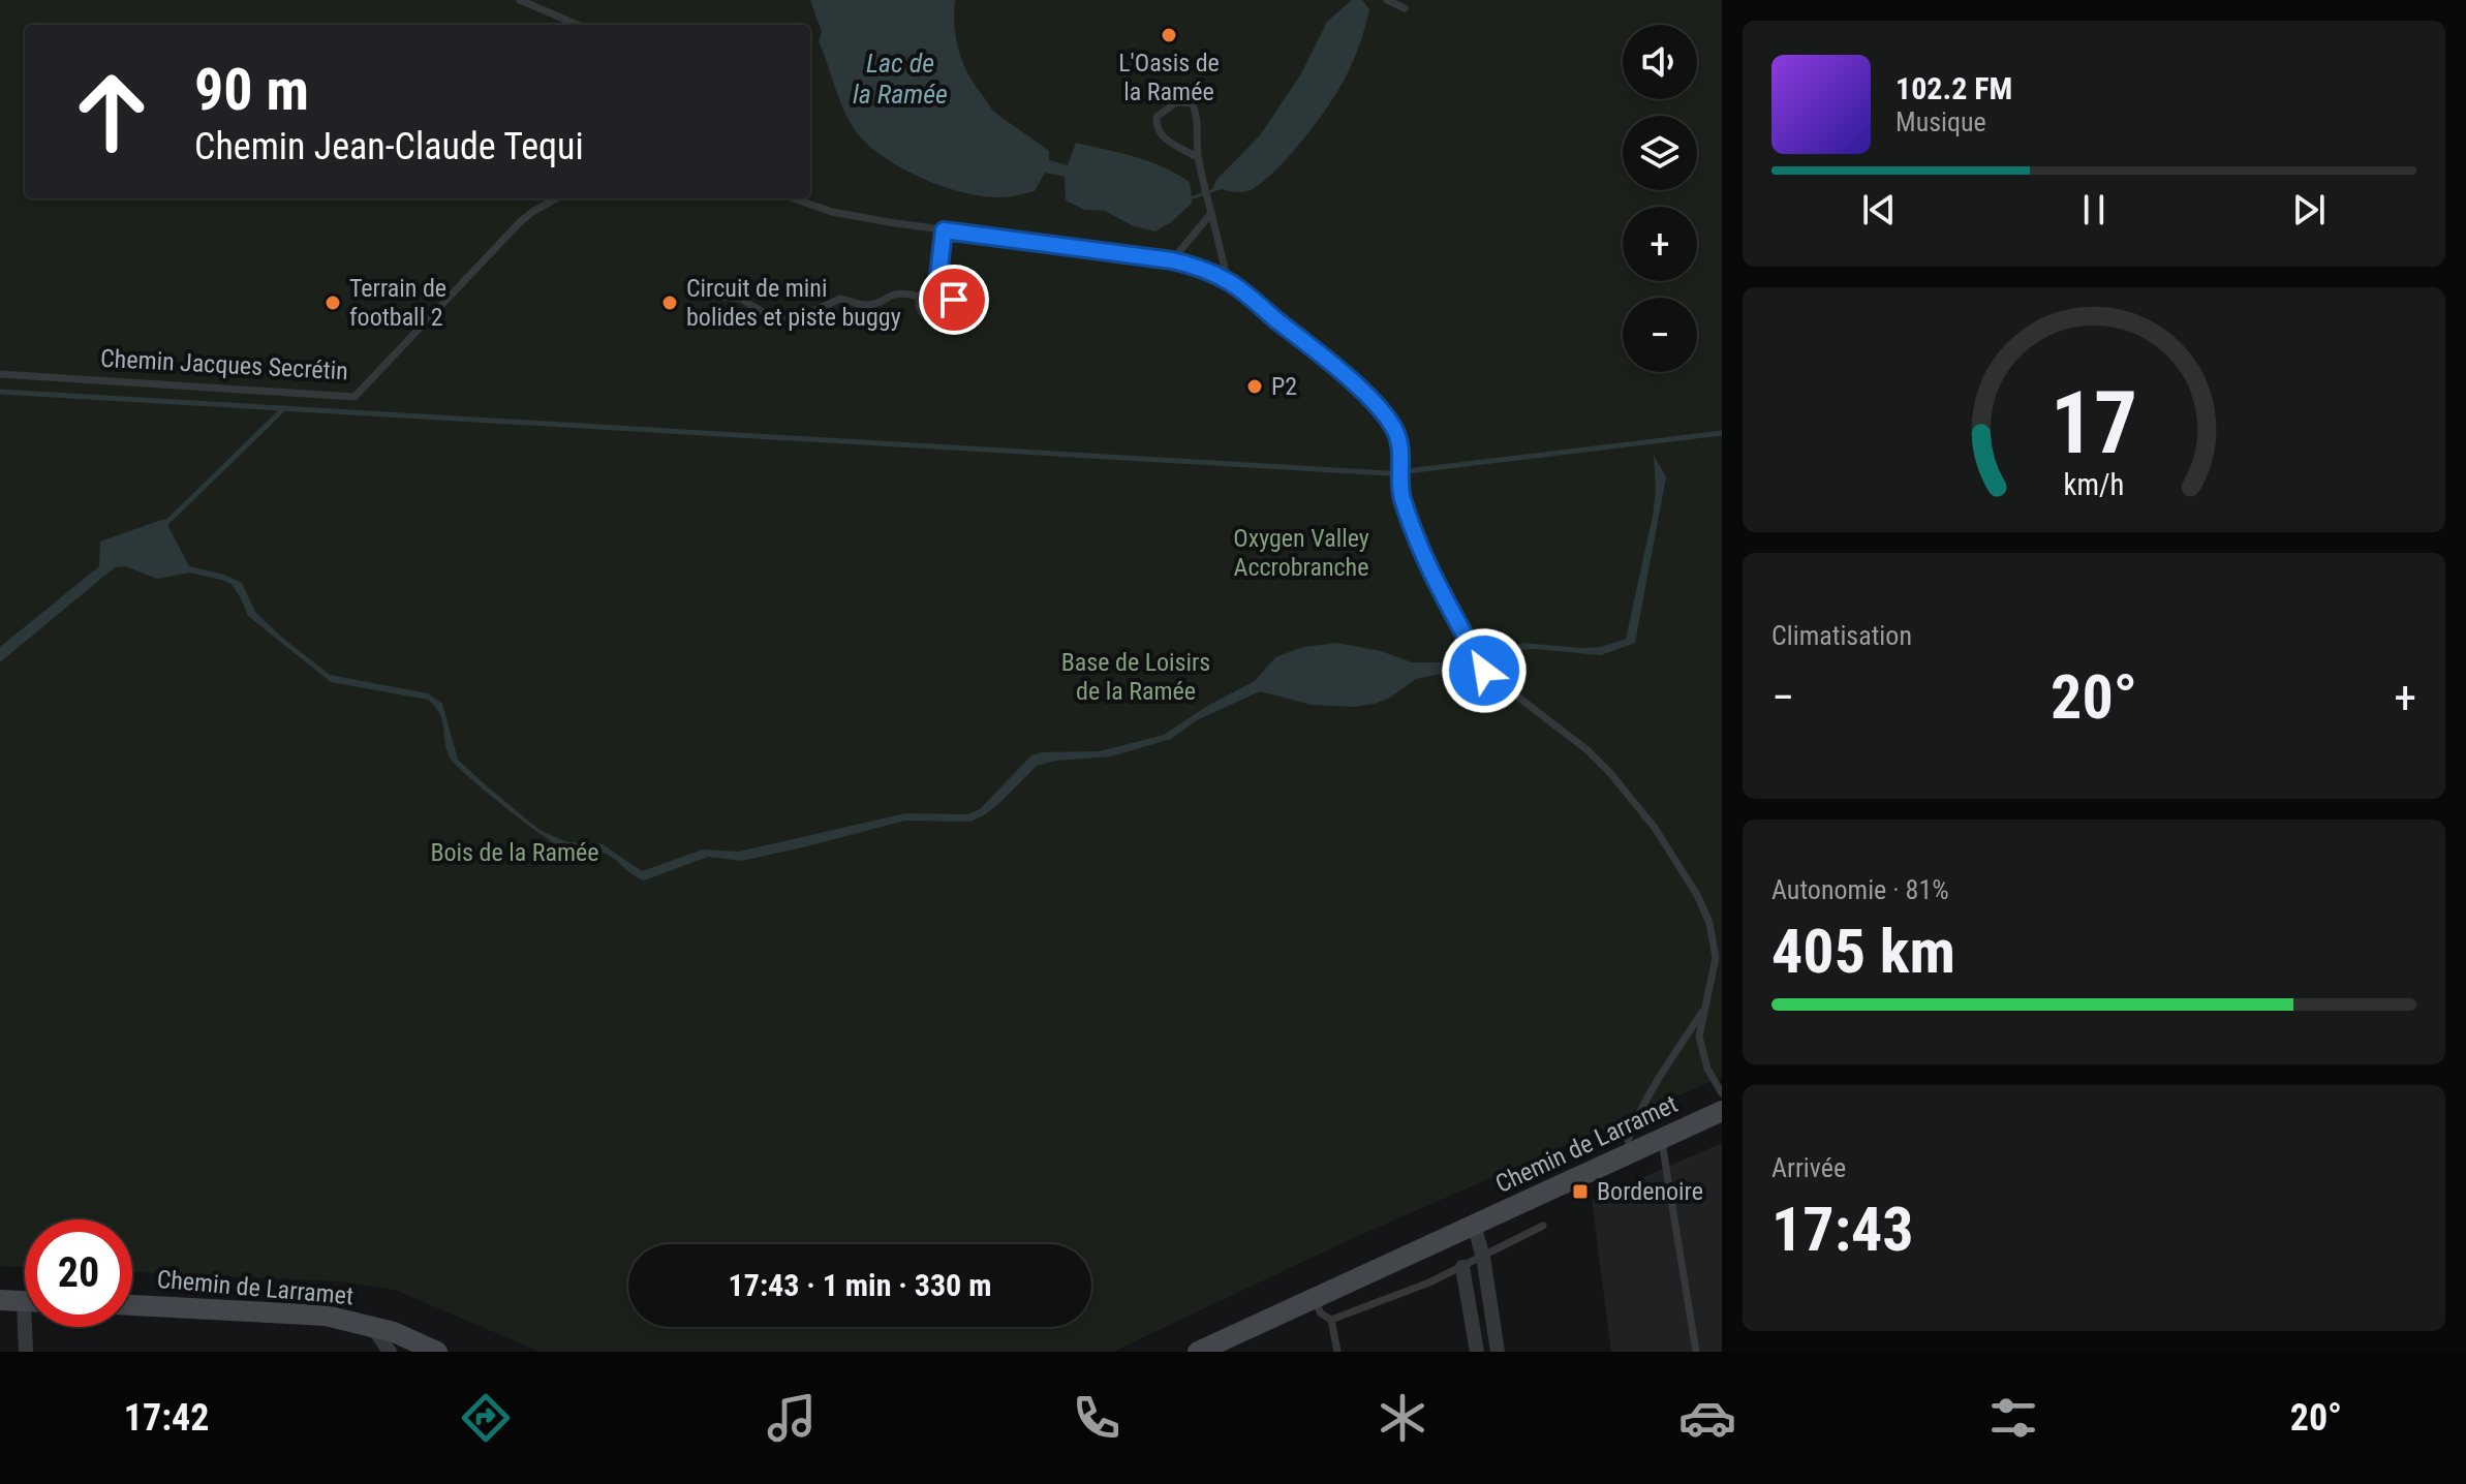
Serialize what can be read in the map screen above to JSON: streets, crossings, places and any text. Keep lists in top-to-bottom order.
{
  "streets": {
    "main road": ["Chemin de Larramet"],
    "lane": ["Chemin Jacques Secrétin"]
  },
  "water": ["Lac de la Ramée"],
  "parks": ["Oxygen Valley Accrobranche", "Base de Loisirs de la Ramée", "Bois de la Ramée"],
  "places": {
    "other": [
      "L'Oasis de la Ramée",
      "Terrain de football 2",
      "Circuit de mini bolides et piste buggy",
      "P2"
    ],
    "transit": ["Bordenoire"]
  },
  "page": {
    "map_buttons": ["+", "−"],
    "turn": ["90 m", "Chemin Jean-Claude Tequi"],
    "song": ["102.2 FM", "Musique"],
    "tile": [
      "Climatisation",
      ["Autonomie · 81%", "405 km"],
      ["Arrivée", "17:43"]
    ],
    "heat": ["−", "20°", "+"],
    "limit": "20",
    "trip": "17:43 · 1 min · 330 m",
    "tabs": ["17:42", "20°"],
    "gauge": ["17", "km/h"]
  }
}
